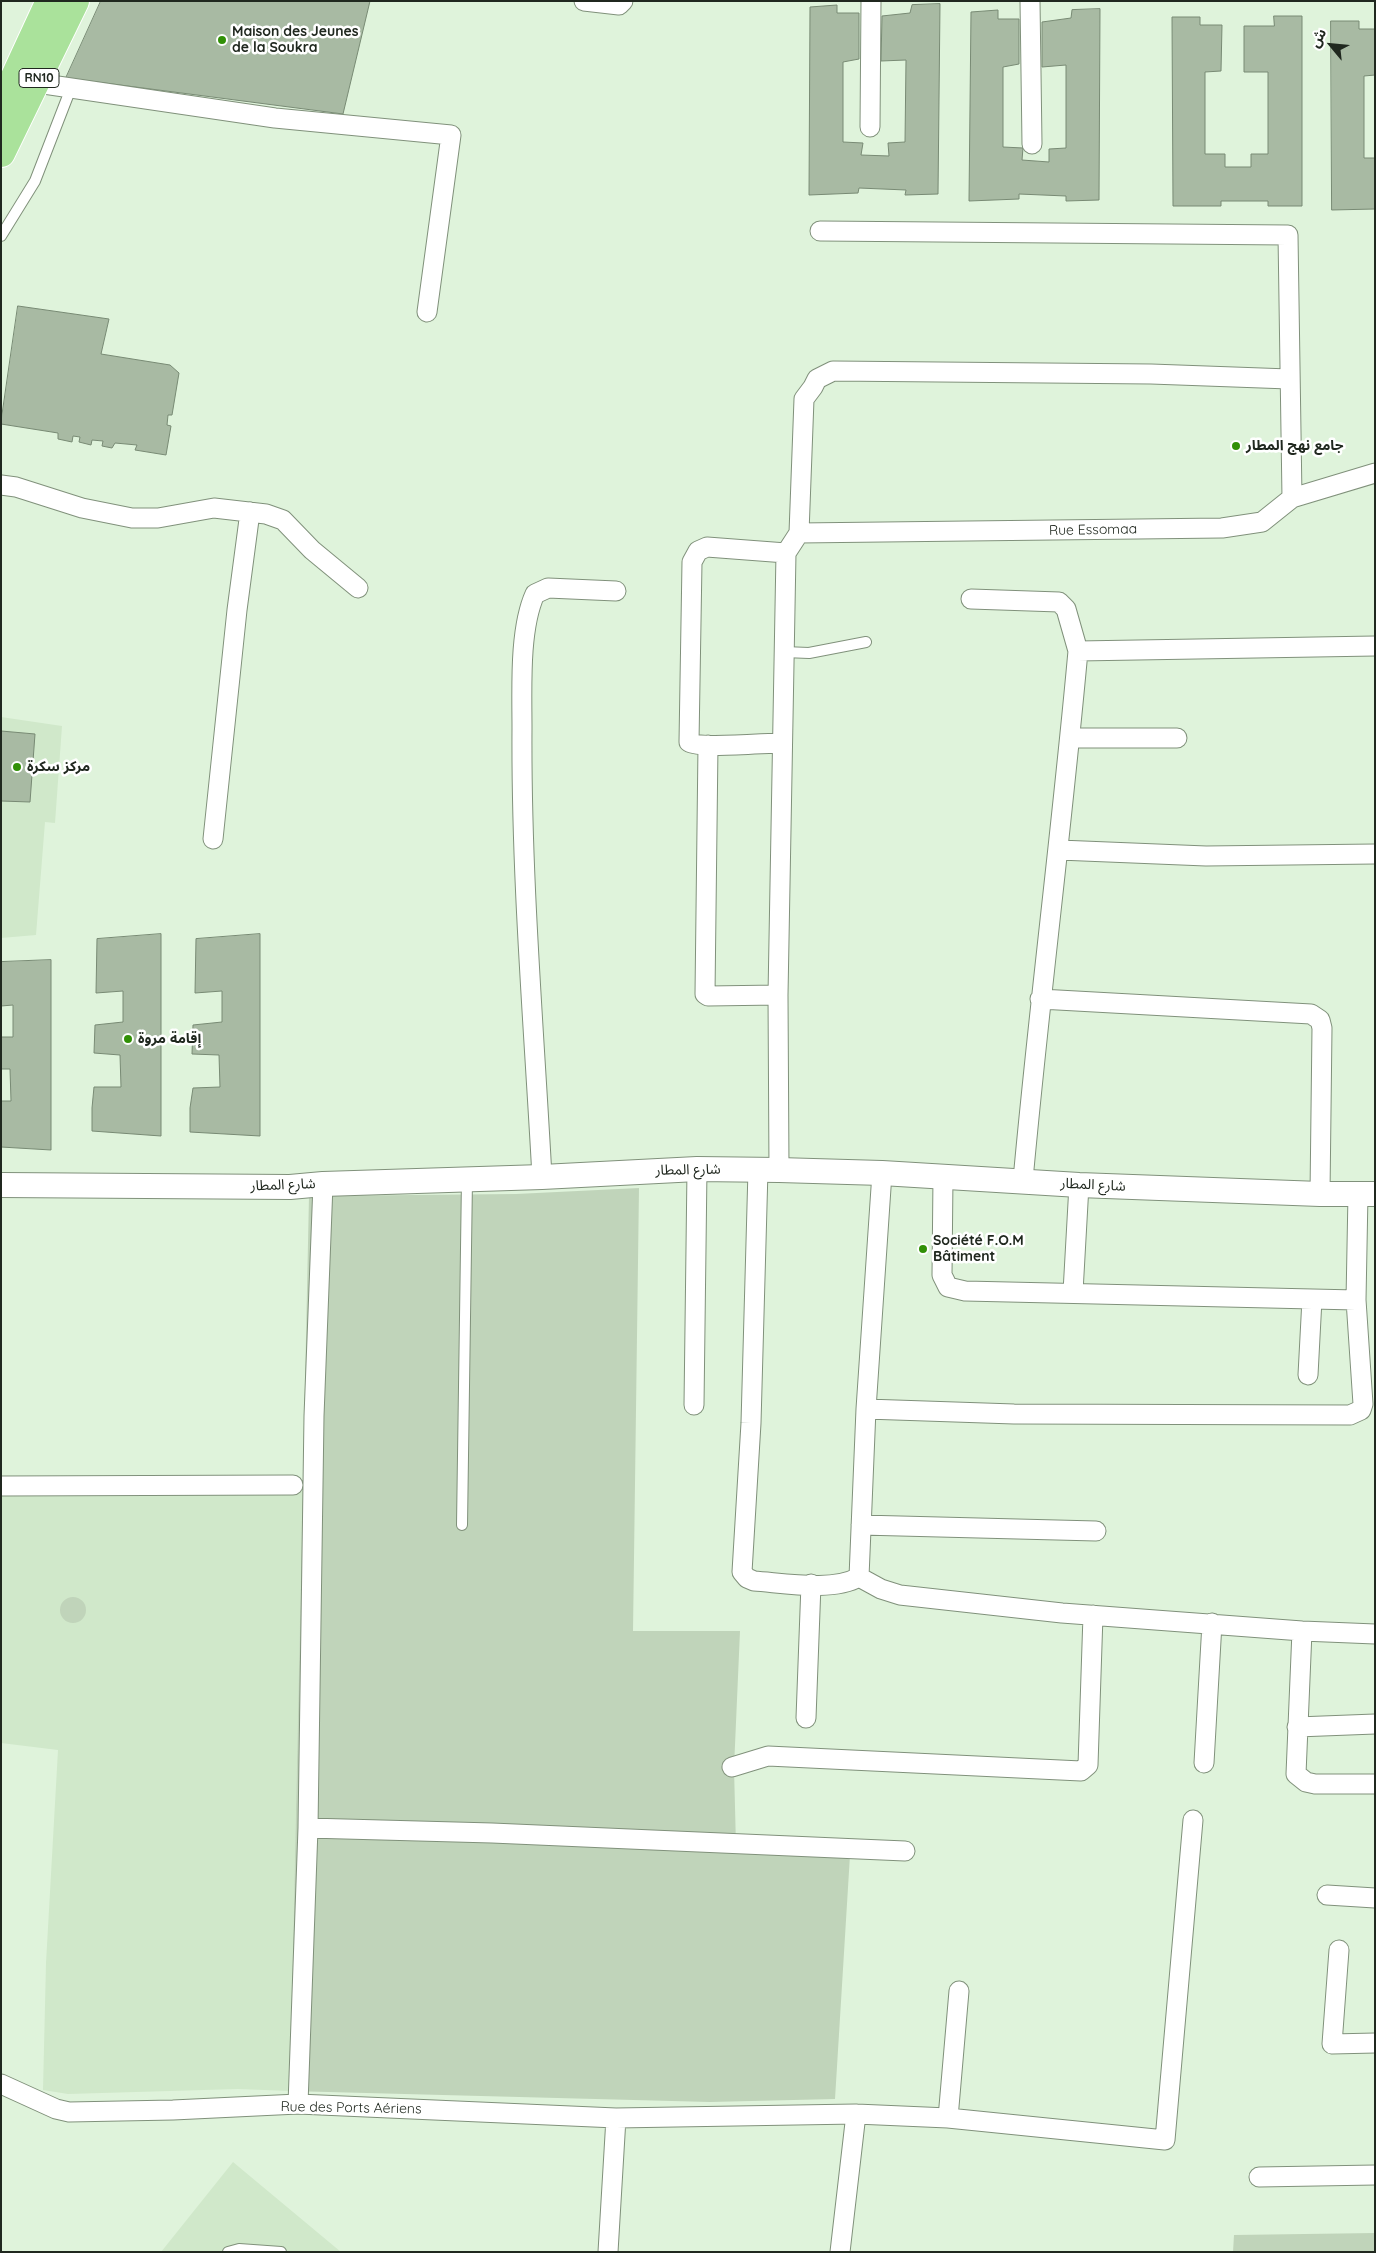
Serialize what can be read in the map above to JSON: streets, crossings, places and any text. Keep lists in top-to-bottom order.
{
  "streets": {
    "main road": ["RN10"],
    "street": ["Rue Essomaa", "شارع المطار", "Rue des Ports Aériens"]
  },
  "places": [
    "Maison des Jeunes de la Soukra",
    "جامع نهج المطار",
    "مركز سكرة",
    "إقامة مروة",
    "Société F.O.M Bâtiment"
  ],
  "north": "top left"
}
